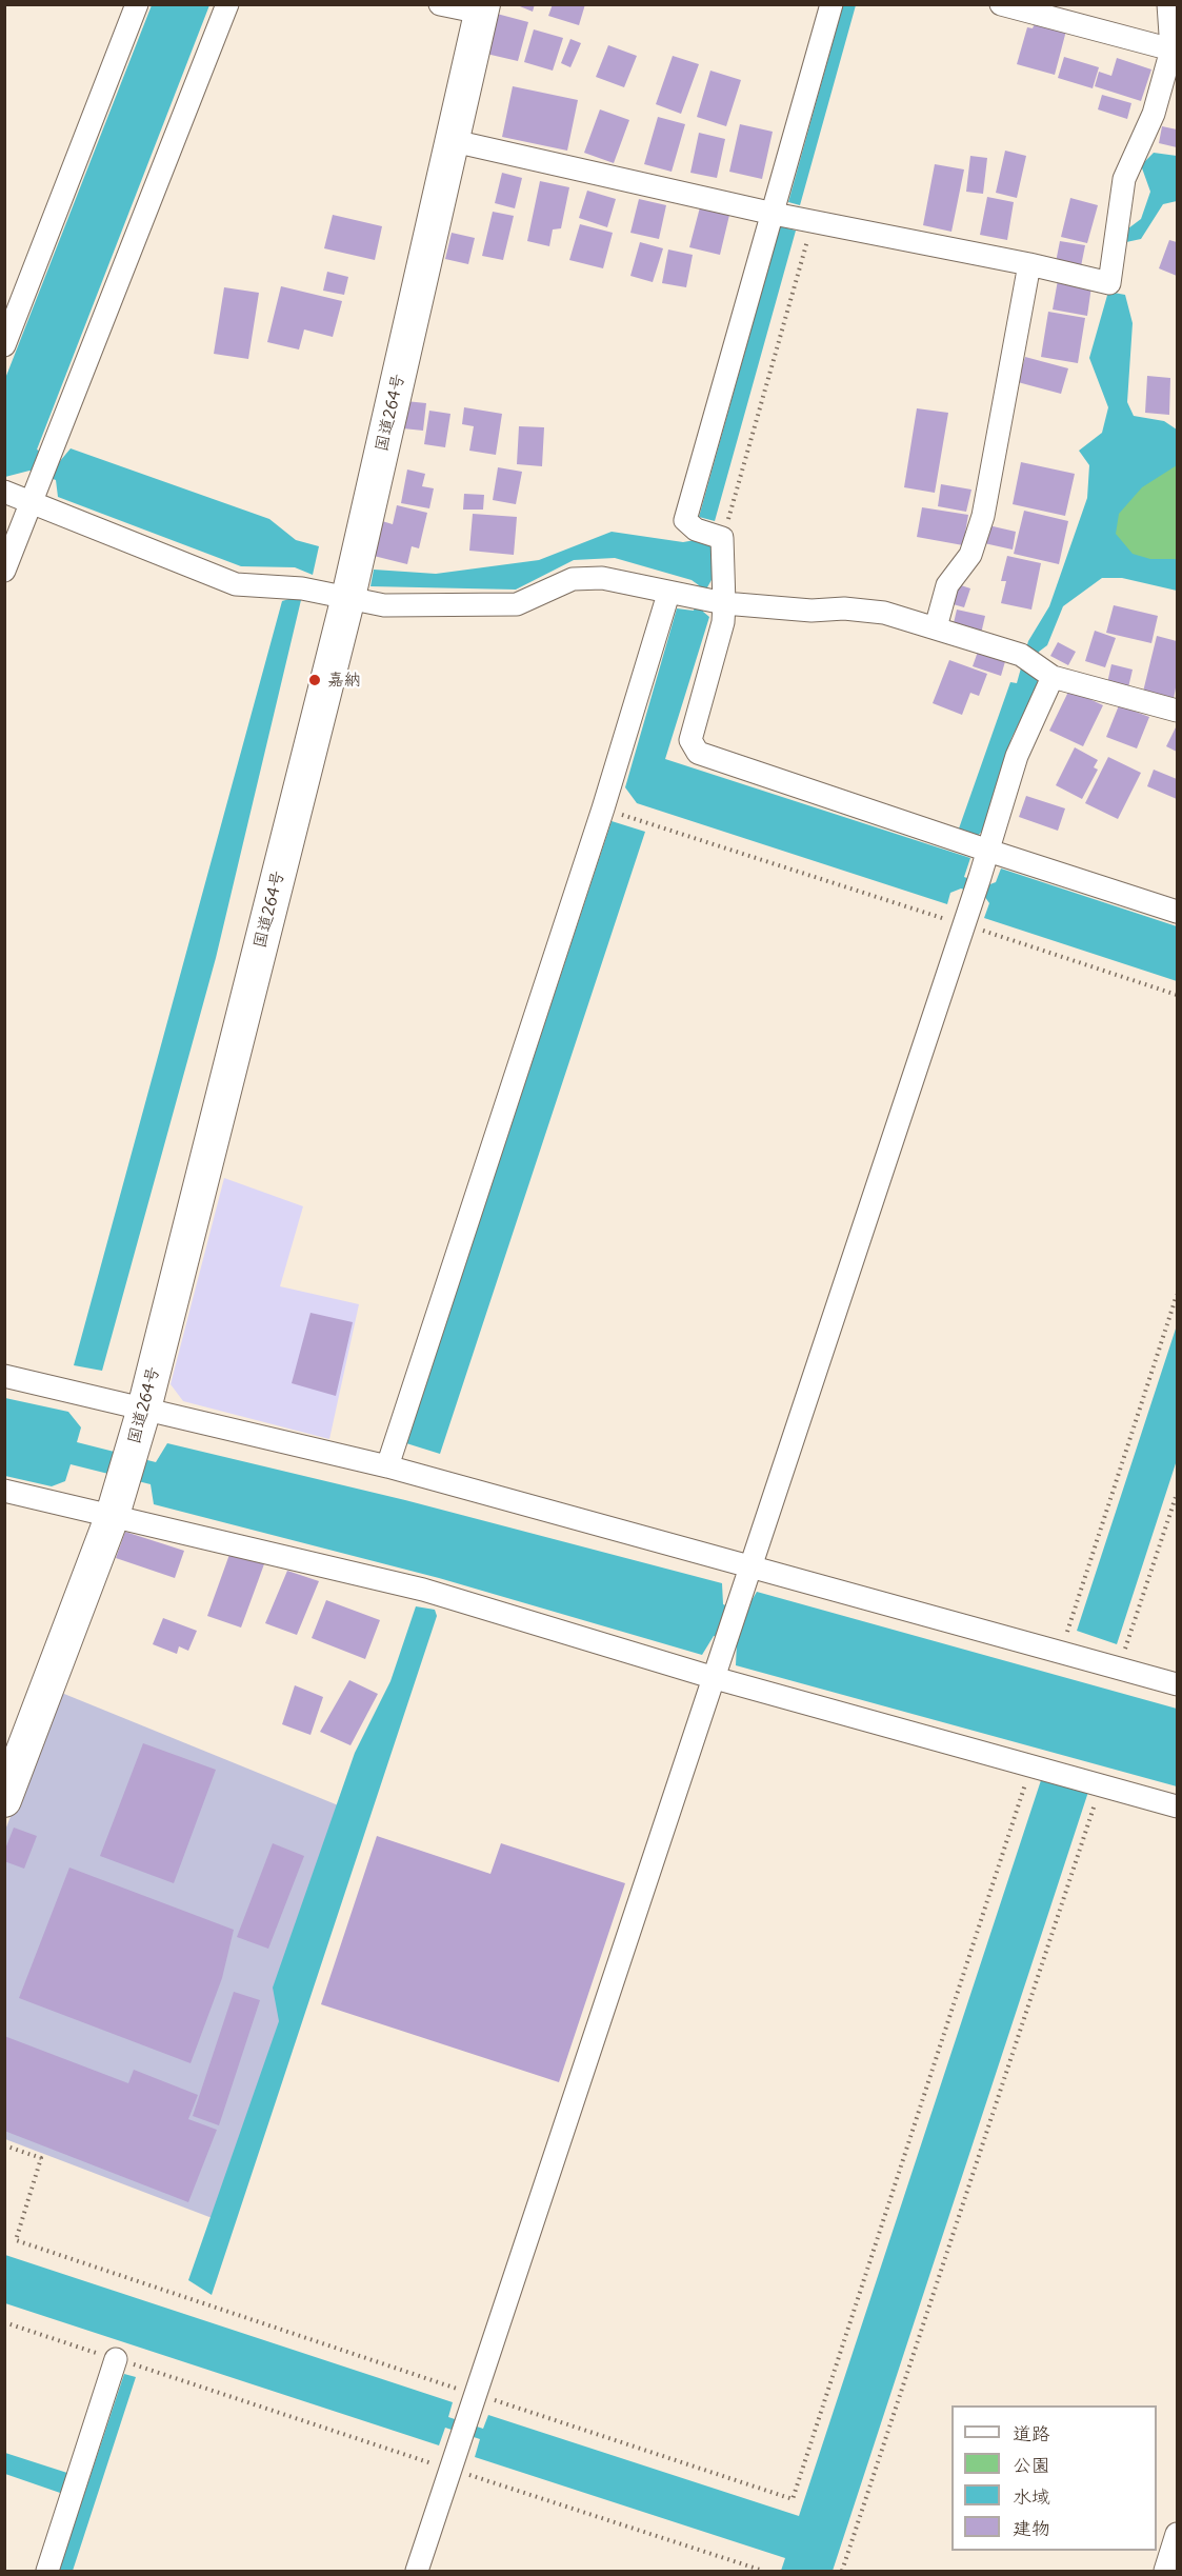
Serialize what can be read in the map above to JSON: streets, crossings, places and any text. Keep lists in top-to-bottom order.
{
  "streets": {
    "highway": ["国道264号"]
  },
  "places": ["嘉納"],
  "legend": [
    "道路",
    "公園",
    "水域",
    "建物"
  ]
}
